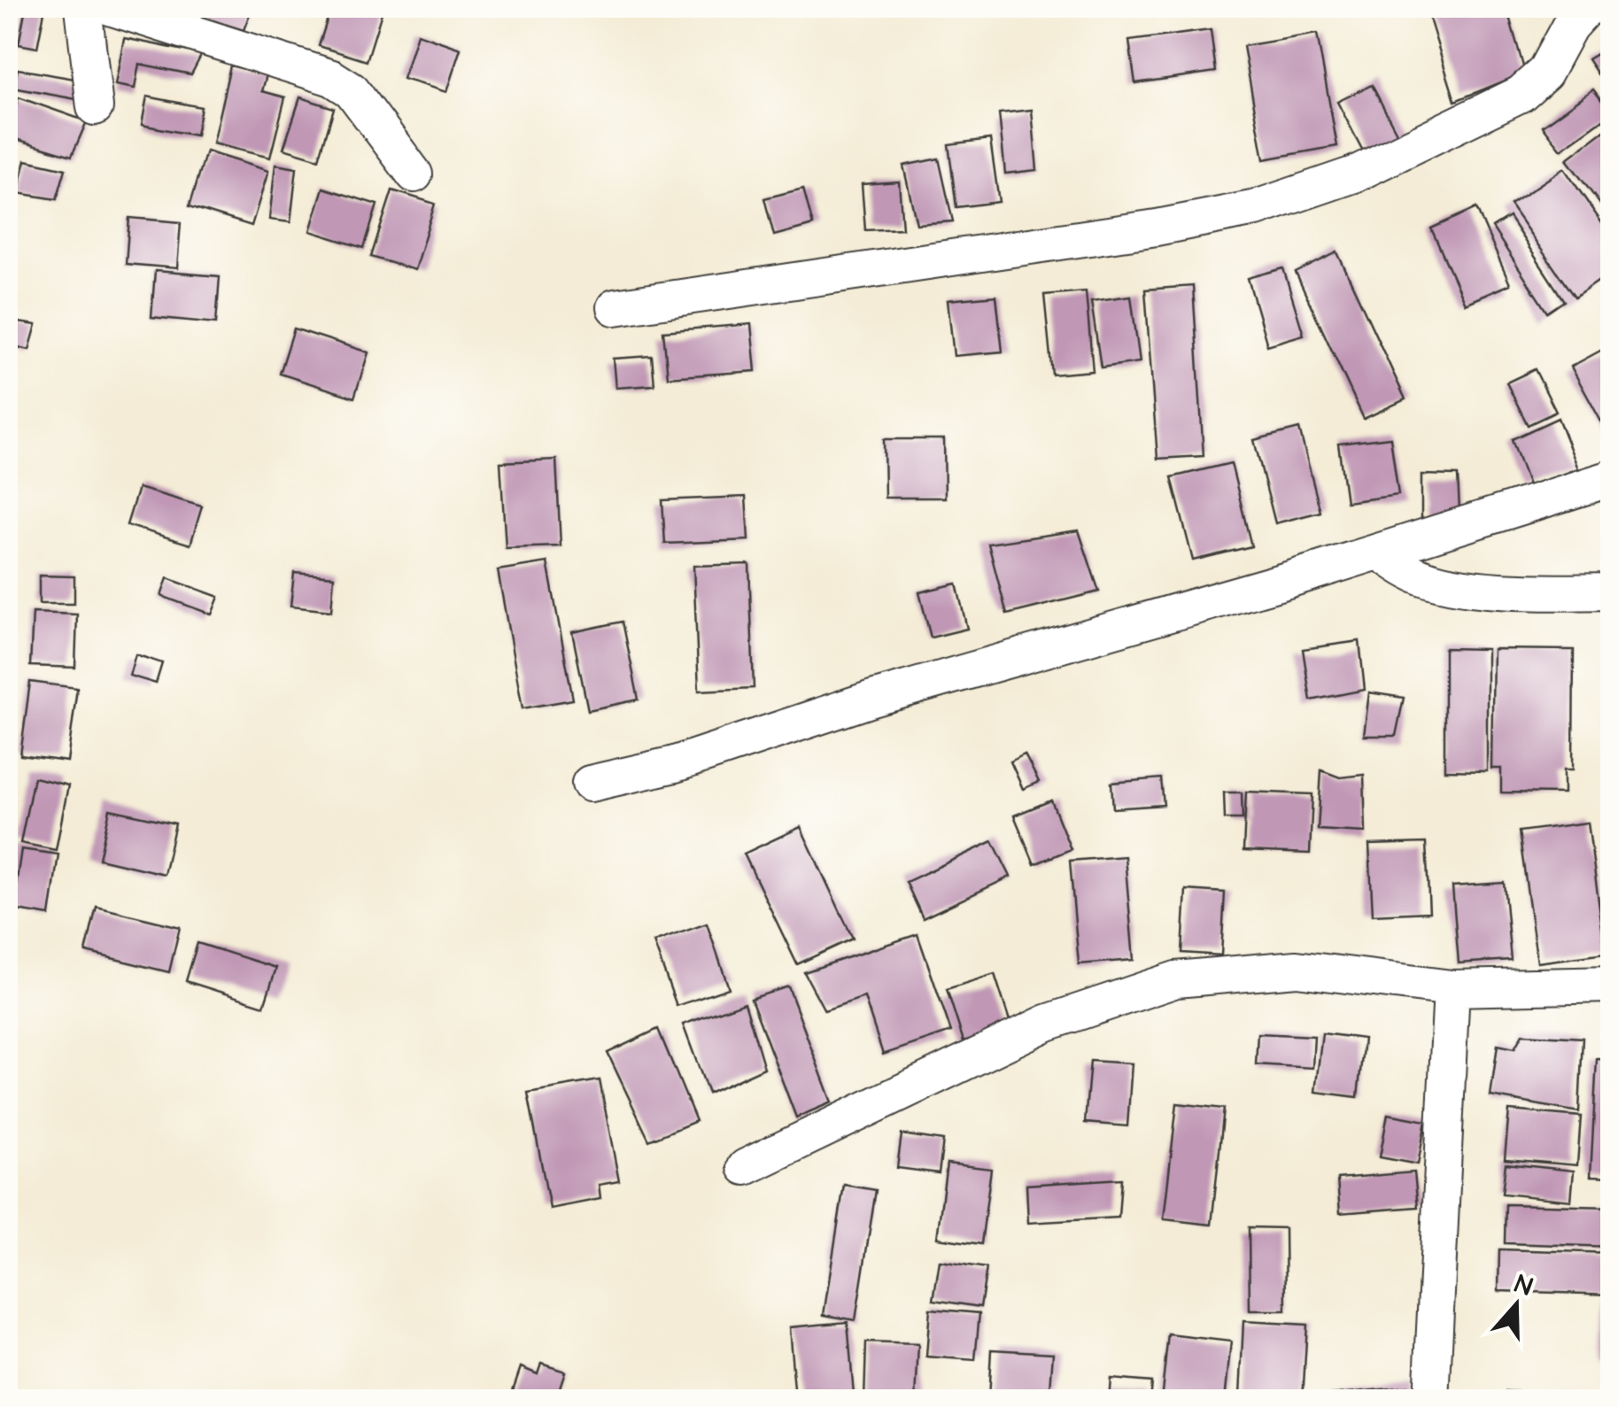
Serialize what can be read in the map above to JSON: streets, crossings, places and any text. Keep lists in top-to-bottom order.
{
  "north": "top"
}
